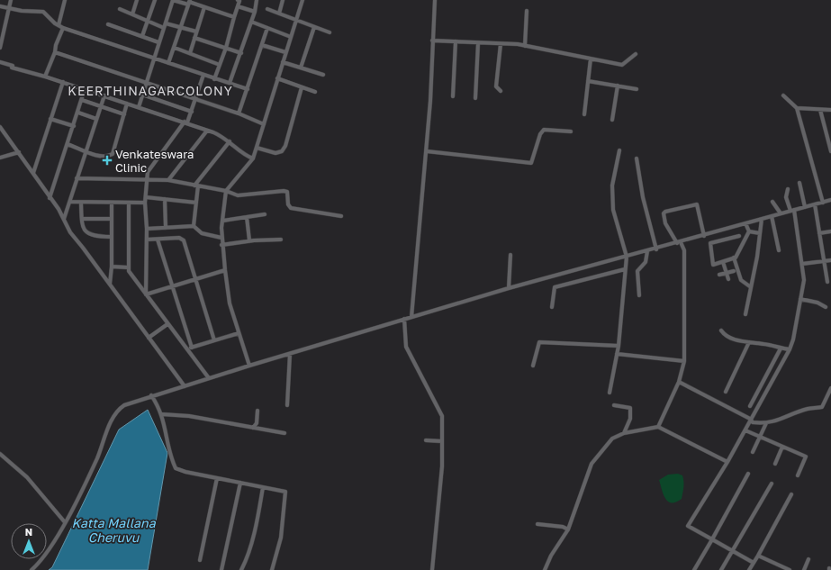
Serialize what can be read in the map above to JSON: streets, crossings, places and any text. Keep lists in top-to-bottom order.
{
  "districts": ["KEERTHINAGARCOLONY"],
  "water": ["Katta Mallana Cheruvu"],
  "places": {
    "health": ["Venkateswara Clinic"]
  },
  "north": "top"
}
